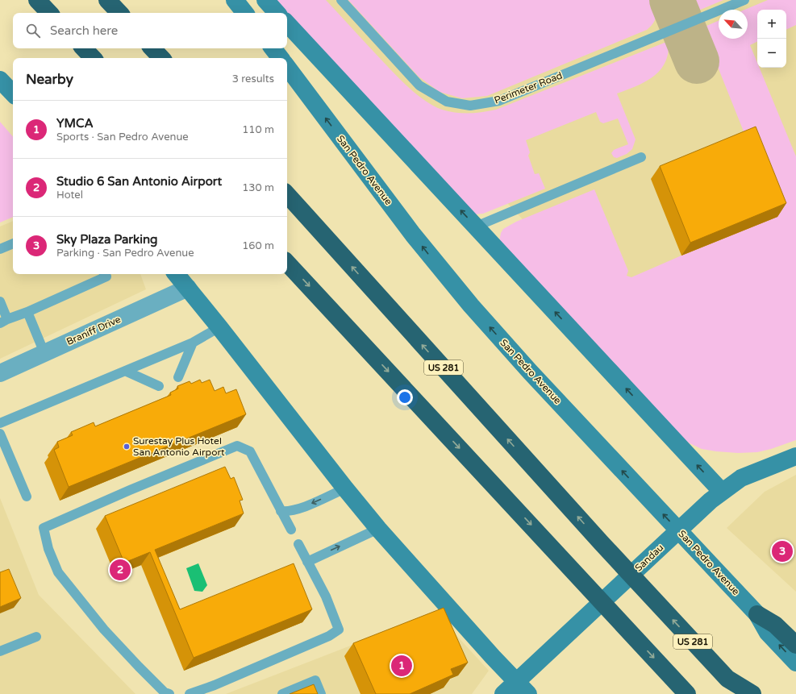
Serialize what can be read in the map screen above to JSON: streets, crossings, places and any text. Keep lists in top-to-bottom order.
{
  "streets": {
    "highway": ["US 281"],
    "main road": ["San Pedro Avenue", "Sandau"],
    "street": ["Braniff Drive"],
    "lane": ["Perimeter Road"]
  },
  "places": ["Surestay Plus Hotel San Antonio Airport"],
  "north": "top left",
  "page": {
    "map_buttons": ["+", "−"],
    "search": "Search here",
    "heading": ["Nearby", "3 results"],
    "list": [
      {
        "mark": "1",
        "name": "YMCA",
        "note": "Sports · San Pedro Avenue",
        "value": "110 m"
      },
      {
        "mark": "2",
        "name": "Studio 6 San Antonio Airport",
        "note": "Hotel",
        "value": "130 m"
      },
      {
        "mark": "3",
        "name": "Sky Plaza Parking",
        "note": "Parking · San Pedro Avenue",
        "value": "160 m"
      }
    ],
    "pins": ["3", "2", "1"]
  }
}
